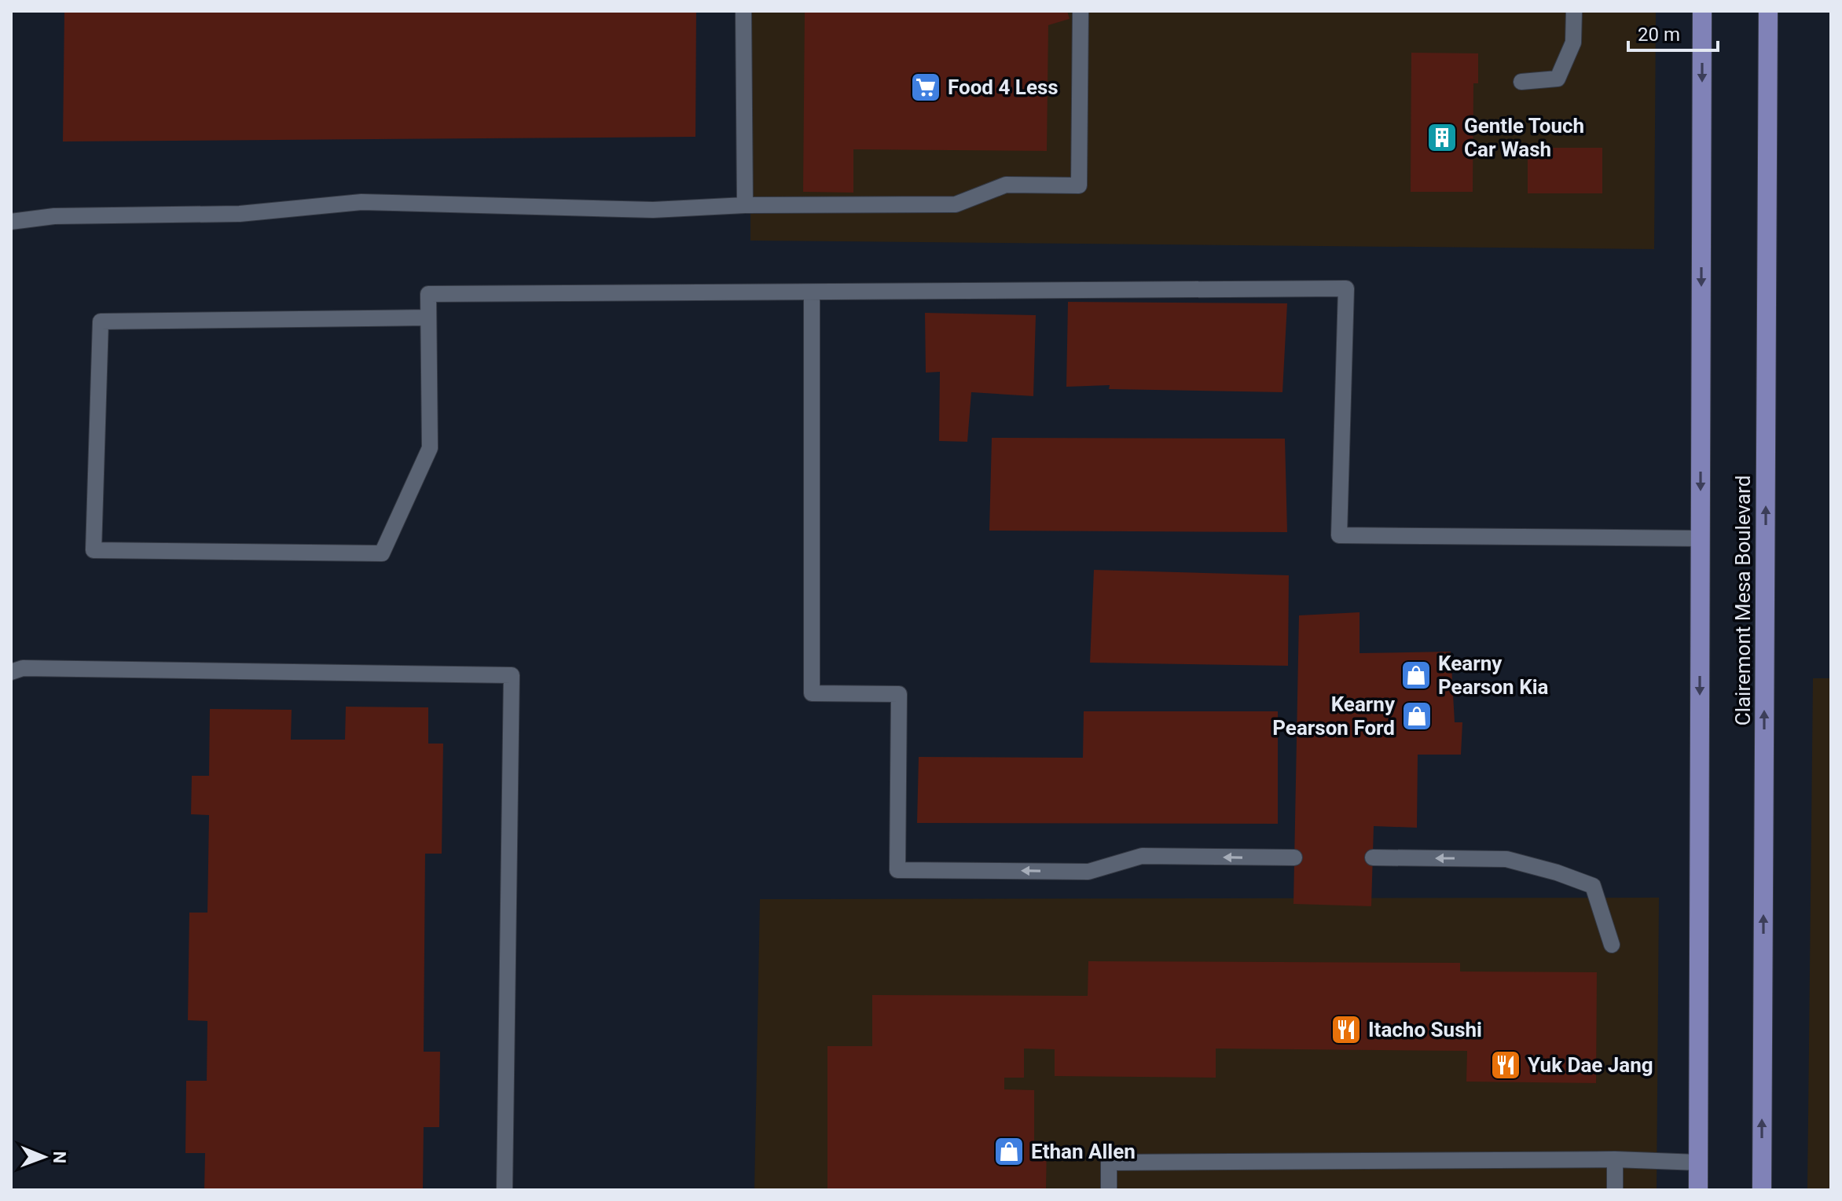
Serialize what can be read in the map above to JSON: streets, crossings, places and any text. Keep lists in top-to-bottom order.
{
  "streets": {
    "main road": ["Clairemont Mesa Boulevard"]
  },
  "places": {
    "supermarket": ["Food 4 Less"],
    "building": ["Gentle Touch Car Wash"],
    "shop": ["Kearny Pearson Kia", "Kearny Pearson Ford", "Ethan Allen"],
    "restaurant": ["Itacho Sushi", "Yuk Dae Jang"]
  },
  "scale_bar": "20 m",
  "north": "right"
}
